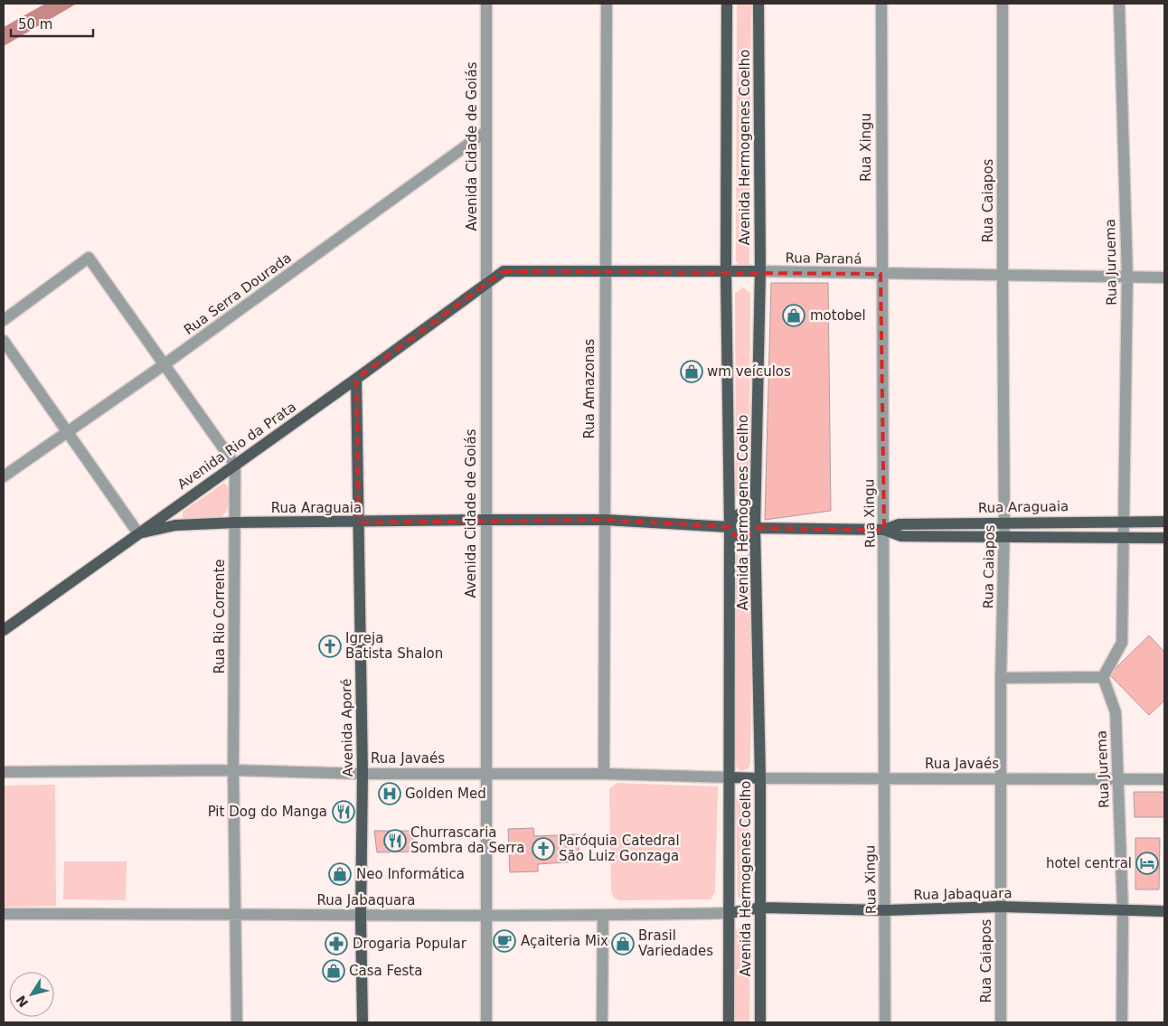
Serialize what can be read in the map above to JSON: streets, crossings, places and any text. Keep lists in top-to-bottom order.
{
  "streets": {
    "main road": [
      "Avenida Hermogenes Coelho",
      "Rua Paraná",
      "Avenida Rio da Prata",
      "Rua Araguaia",
      "Avenida Aporé",
      "Rua Jabaquara"
    ],
    "street": [
      "Avenida Cidade de Goiás",
      "Rua Xingu",
      "Rua Caiapos",
      "Rua Juruema",
      "Rua Serra Dourada",
      "Rua Amazonas",
      "Rua Rio Corrente",
      "Rua Javaés",
      "Rua Jurema"
    ]
  },
  "crossings": [
    ["Avenida Cidade de Goiás", "Rua Paraná"],
    ["Avenida Cidade de Goiás", "Rua Serra Dourada"],
    ["Avenida Cidade de Goiás", "Avenida Rio da Prata"],
    ["Avenida Cidade de Goiás", "Rua Araguaia"],
    ["Avenida Cidade de Goiás", "Rua Javaés"],
    ["Avenida Cidade de Goiás", "Rua Jabaquara"],
    ["Avenida Hermogenes Coelho", "Rua Paraná"],
    ["Avenida Hermogenes Coelho", "Rua Araguaia"],
    ["Avenida Hermogenes Coelho", "Rua Javaés"],
    ["Avenida Hermogenes Coelho", "Rua Jabaquara"],
    ["Rua Xingu", "Rua Paraná"],
    ["Rua Xingu", "Rua Araguaia"],
    ["Rua Xingu", "Rua Javaés"],
    ["Rua Xingu", "Rua Jabaquara"],
    ["Rua Caiapos", "Rua Paraná"],
    ["Rua Caiapos", "Rua Araguaia"],
    ["Rua Caiapos", "Rua Javaés"],
    ["Rua Caiapos", "Rua Jabaquara"],
    ["Rua Paraná", "Rua Juruema"],
    ["Rua Paraná", "Rua Amazonas"],
    ["Rua Paraná", "Avenida Rio da Prata"],
    ["Rua Juruema", "Rua Araguaia"],
    ["Rua Amazonas", "Rua Araguaia"],
    ["Rua Amazonas", "Rua Javaés"],
    ["Avenida Rio da Prata", "Rua Araguaia"],
    ["Avenida Rio da Prata", "Rua Rio Corrente"],
    ["Avenida Rio da Prata", "Avenida Aporé"],
    ["Rua Araguaia", "Rua Rio Corrente"],
    ["Rua Araguaia", "Avenida Aporé"],
    ["Rua Rio Corrente", "Rua Javaés"],
    ["Rua Rio Corrente", "Rua Jabaquara"],
    ["Avenida Aporé", "Rua Javaés"],
    ["Avenida Aporé", "Rua Jabaquara"],
    ["Rua Javaés", "Rua Jurema"],
    ["Rua Jurema", "Rua Jabaquara"]
  ],
  "places": {
    "shop": [
      "motobel",
      "wm veículos",
      "Neo Informática",
      "Brasil Variedades",
      "Casa Festa"
    ],
    "church": ["Igreja Batista Shalon", "Paróquia Catedral São Luiz Gonzaga"],
    "hospital": ["Golden Med"],
    "restaurant": ["Pit Dog do Manga", "Churrascaria Sombra da Serra"],
    "hotel": ["hotel central"],
    "cafe": ["Açaiteria Mix"],
    "pharmacy": ["Drogaria Popular"]
  },
  "scale_bar": "50 m",
  "north": "bottom left"
}
